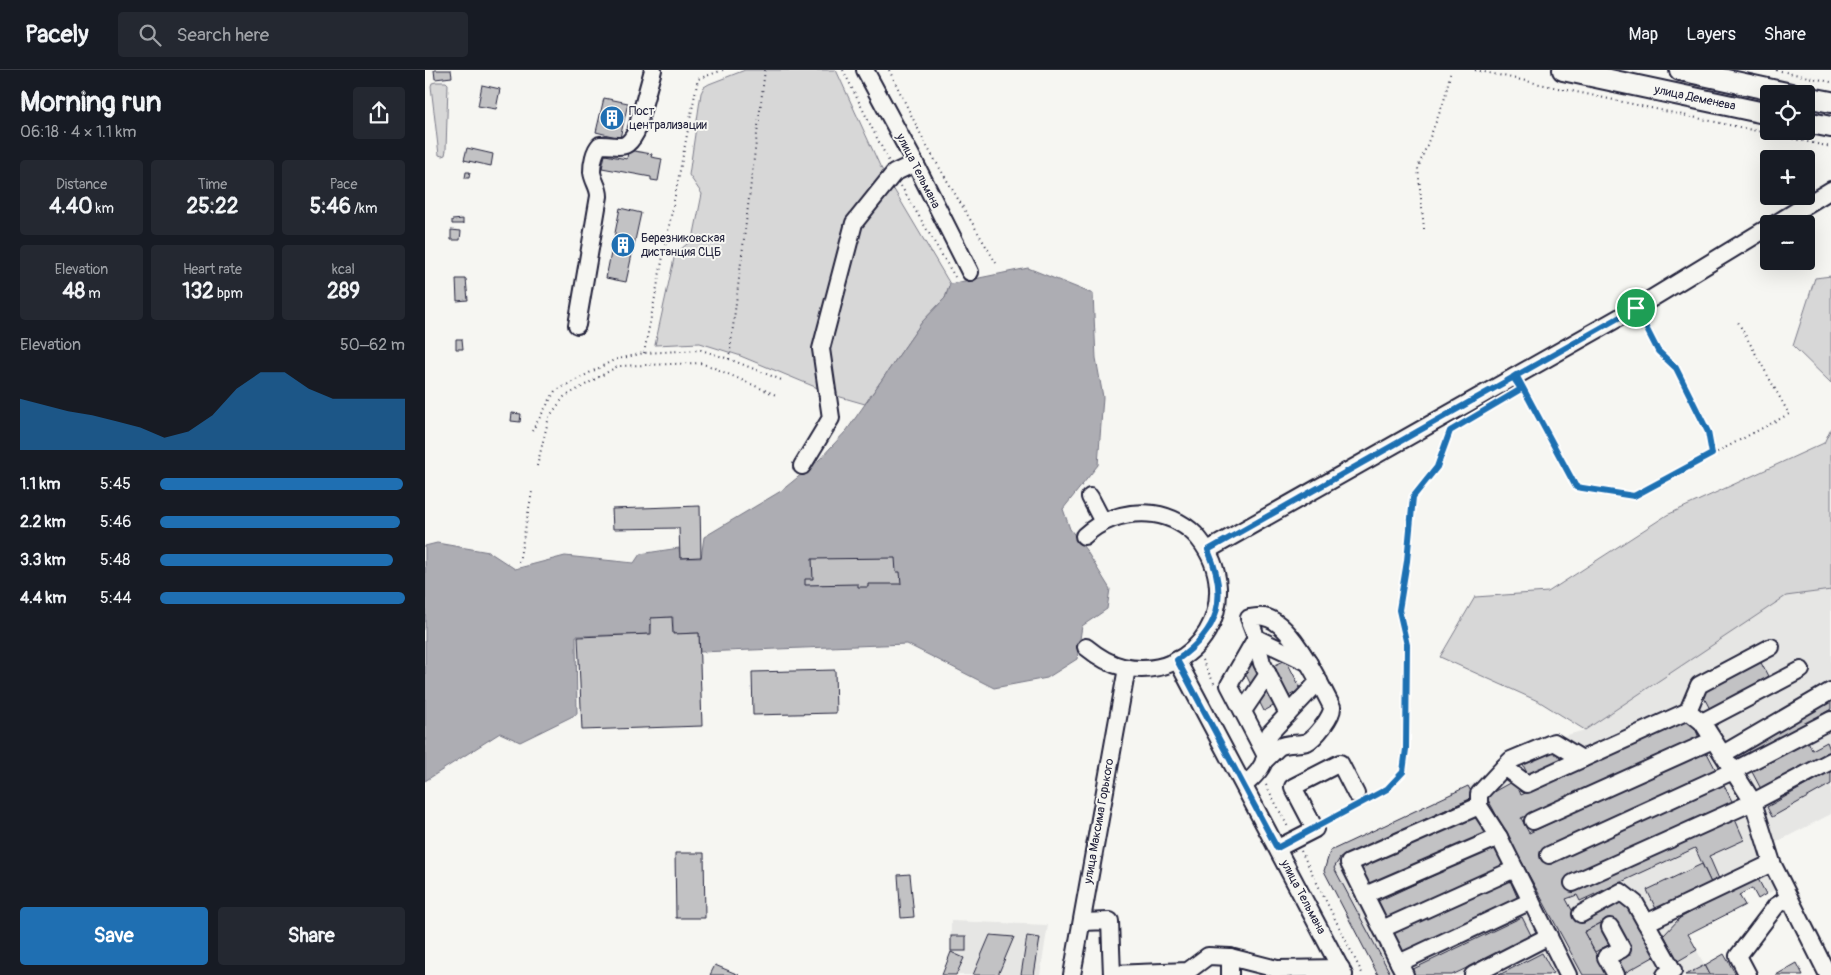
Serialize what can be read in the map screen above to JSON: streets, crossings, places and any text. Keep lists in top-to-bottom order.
{
  "streets": {
    "main road": ["улица Деменева"],
    "street": ["улица Тельмана", "улица Максима Горького"]
  },
  "places": {
    "building": ["Пост централизации", "Березниковская дистанция СЦБ"]
  },
  "page": {
    "header": "Pacely",
    "search": "Search here",
    "nav": ["Map", "Layers", "Share"],
    "heading": ["Morning run", "06:18 · 4 × 1.1 km"],
    "map_buttons": ["+", "−"],
    "stats": [
      ["Distance", "4.40 km"],
      ["Time", "25:22"],
      ["Pace", "5:46 /km"],
      ["Elevation", "48 m"],
      ["Heart rate", "132 bpm"],
      ["kcal", "289"]
    ],
    "chart": ["Elevation", "50–62 m"],
    "list": [
      {
        "name": "1.1 km",
        "note": "5:45"
      },
      {
        "name": "2.2 km",
        "note": "5:46"
      },
      {
        "name": "3.3 km",
        "note": "5:48"
      },
      {
        "name": "4.4 km",
        "note": "5:44"
      }
    ],
    "buttons": ["Save", "Share"]
  }
}
